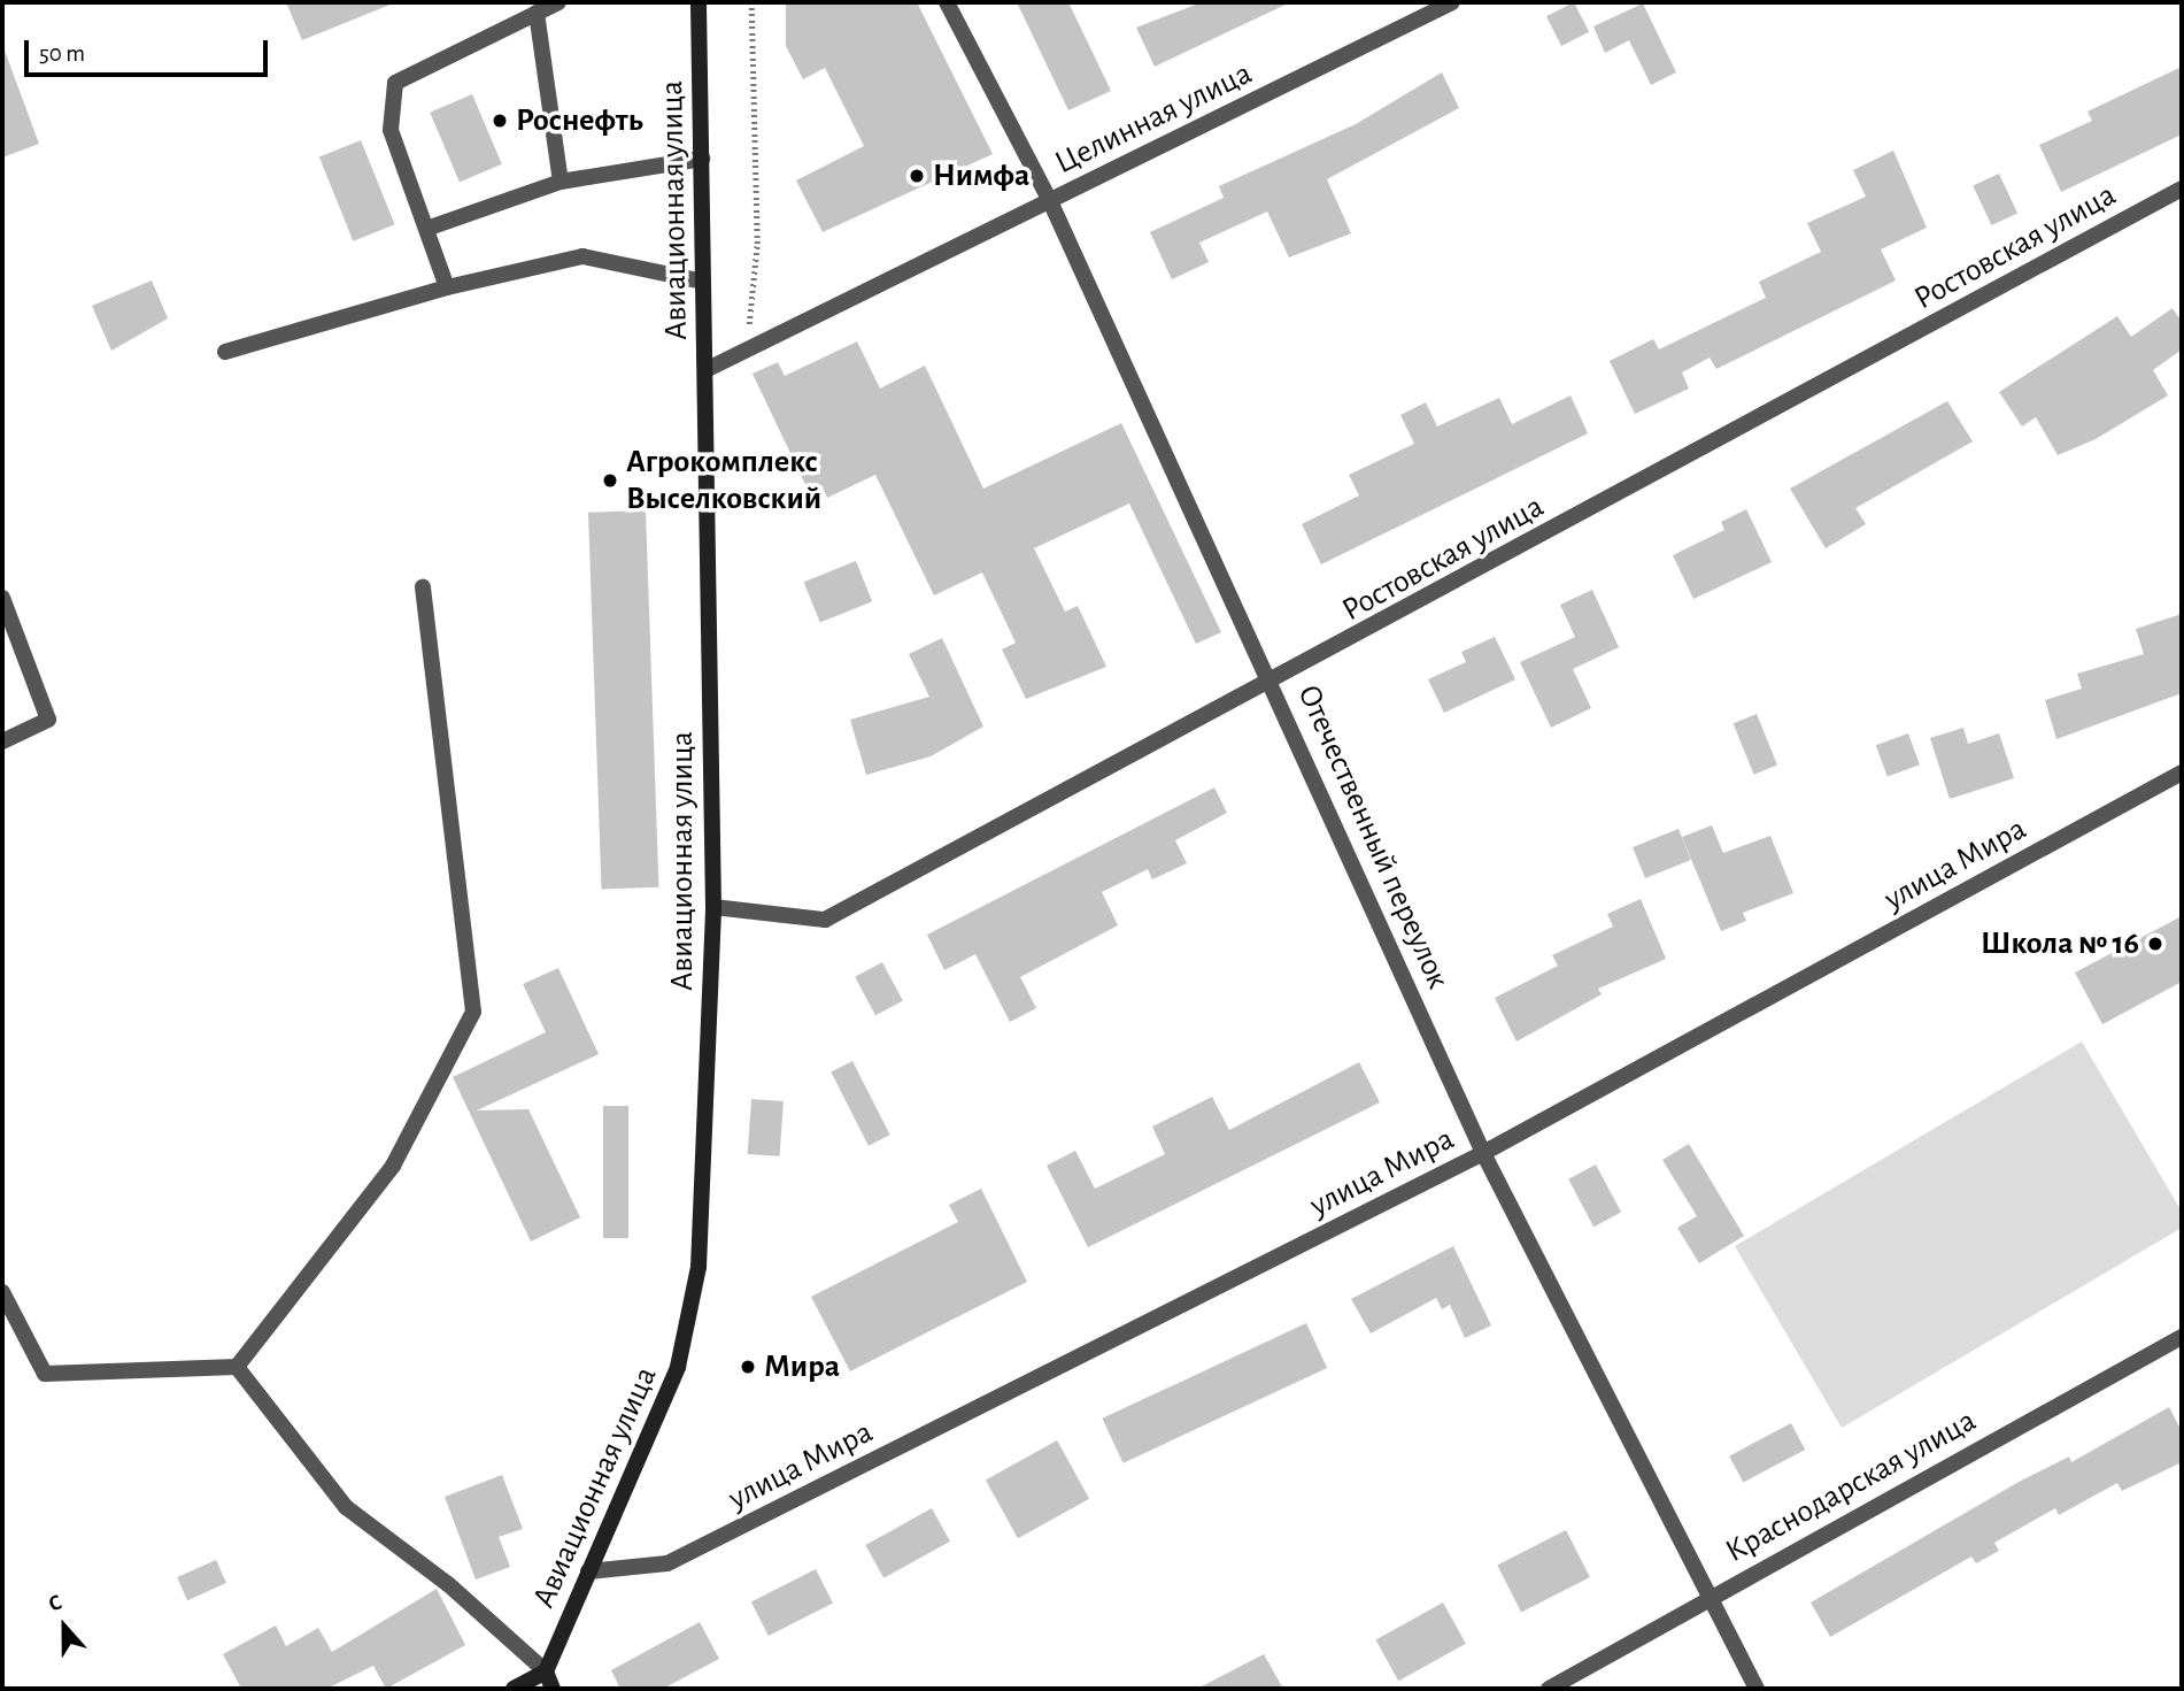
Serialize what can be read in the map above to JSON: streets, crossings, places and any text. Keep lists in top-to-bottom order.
{
  "streets": {
    "main road": ["Авиационная улица"],
    "street": [
      "Целинная улица",
      "Ростовская улица",
      "Отечественный переулок",
      "улица Мира",
      "Краснодарская улица"
    ]
  },
  "crossings": [
    ["Целинная улица", "Авиационная улица"],
    ["Целинная улица", "Отечественный переулок"],
    ["Авиационная улица", "Ростовская улица"],
    ["Авиационная улица", "улица Мира"],
    ["Ростовская улица", "Отечественный переулок"],
    ["Отечественный переулок", "улица Мира"],
    ["Отечественный переулок", "Краснодарская улица"]
  ],
  "places": [
    "Роснефть",
    "Нимфа",
    "Агрокомплекс Выселковский",
    "Школа № 16",
    "Мира"
  ],
  "scale_bar": "50 m",
  "north": "top"
}
